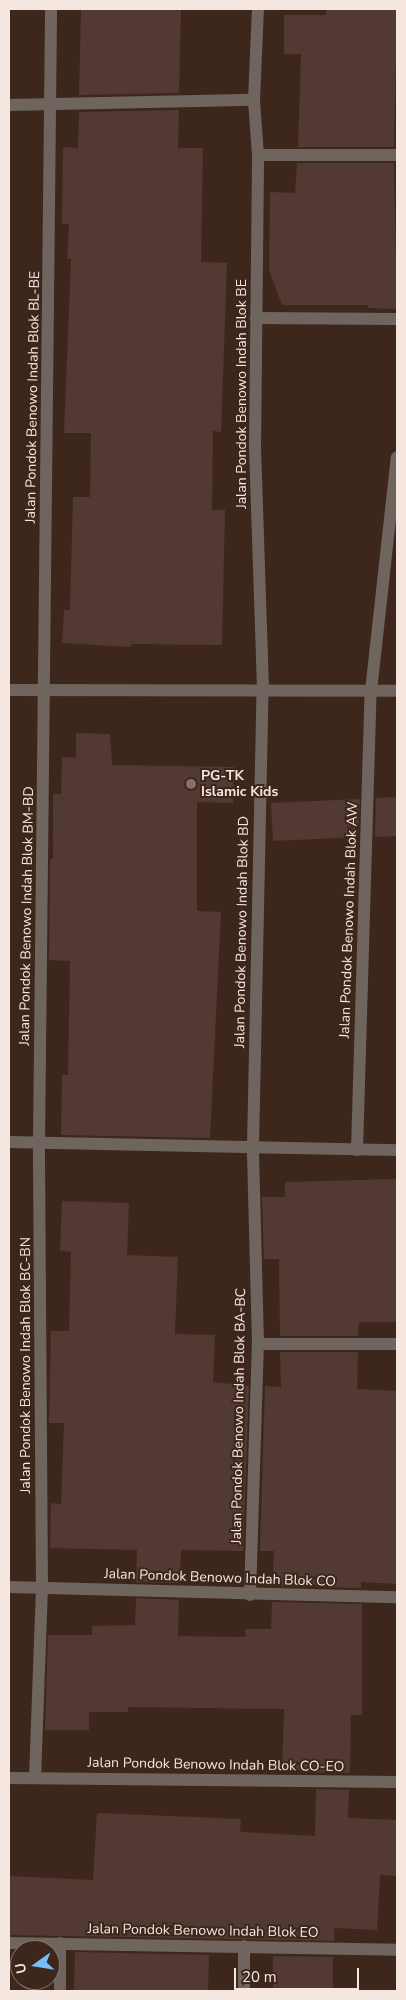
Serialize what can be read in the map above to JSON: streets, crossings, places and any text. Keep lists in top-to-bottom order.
{
  "streets": {
    "street": [
      "Jalan Pondok Benowo Indah Blok BE",
      "Jalan Pondok Benowo Indah Blok BL-BE",
      "Jalan Pondok Benowo Indah Blok BM-BD",
      "Jalan Pondok Benowo Indah Blok AW",
      "Jalan Pondok Benowo Indah Blok BD",
      "Jalan Pondok Benowo Indah Blok BC-BN",
      "Jalan Pondok Benowo Indah Blok BA-BC",
      "Jalan Pondok Benowo Indah Blok CO",
      "Jalan Pondok Benowo Indah Blok CO-EO",
      "Jalan Pondok Benowo Indah Blok EO"
    ]
  },
  "crossings": [
    ["Jalan Pondok Benowo Indah Blok BE", "Jalan Pondok Benowo Indah Blok BD"],
    ["Jalan Pondok Benowo Indah Blok BL-BE", "Jalan Pondok Benowo Indah Blok BM-BD"],
    ["Jalan Pondok Benowo Indah Blok BM-BD", "Jalan Pondok Benowo Indah Blok BC-BN"],
    ["Jalan Pondok Benowo Indah Blok BD", "Jalan Pondok Benowo Indah Blok BA-BC"],
    ["Jalan Pondok Benowo Indah Blok BC-BN", "Jalan Pondok Benowo Indah Blok CO"],
    ["Jalan Pondok Benowo Indah Blok BC-BN", "Jalan Pondok Benowo Indah Blok CO-EO"],
    ["Jalan Pondok Benowo Indah Blok BA-BC", "Jalan Pondok Benowo Indah Blok CO"]
  ],
  "places": ["PG-TK Islamic Kids"],
  "scale_bar": "20 m",
  "north": "left"
}
